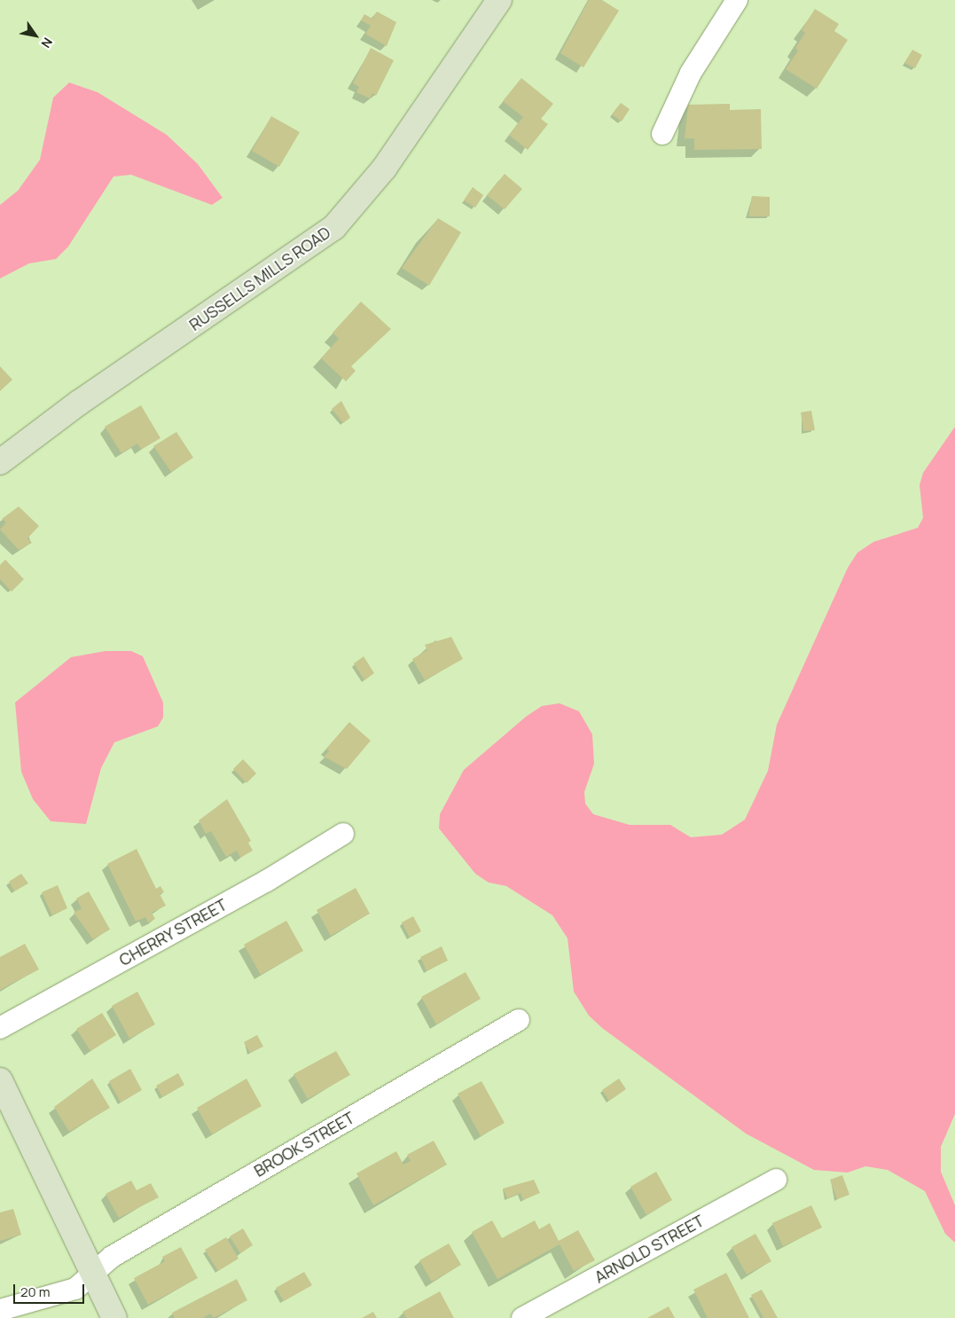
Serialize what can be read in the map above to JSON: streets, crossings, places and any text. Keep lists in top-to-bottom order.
{
  "streets": {
    "main road": ["RUSSELLS MILLS ROAD"],
    "street": ["CHERRY STREET", "BROOK STREET", "ARNOLD STREET"]
  },
  "scale_bar": "20 m",
  "north": "bottom right"
}
